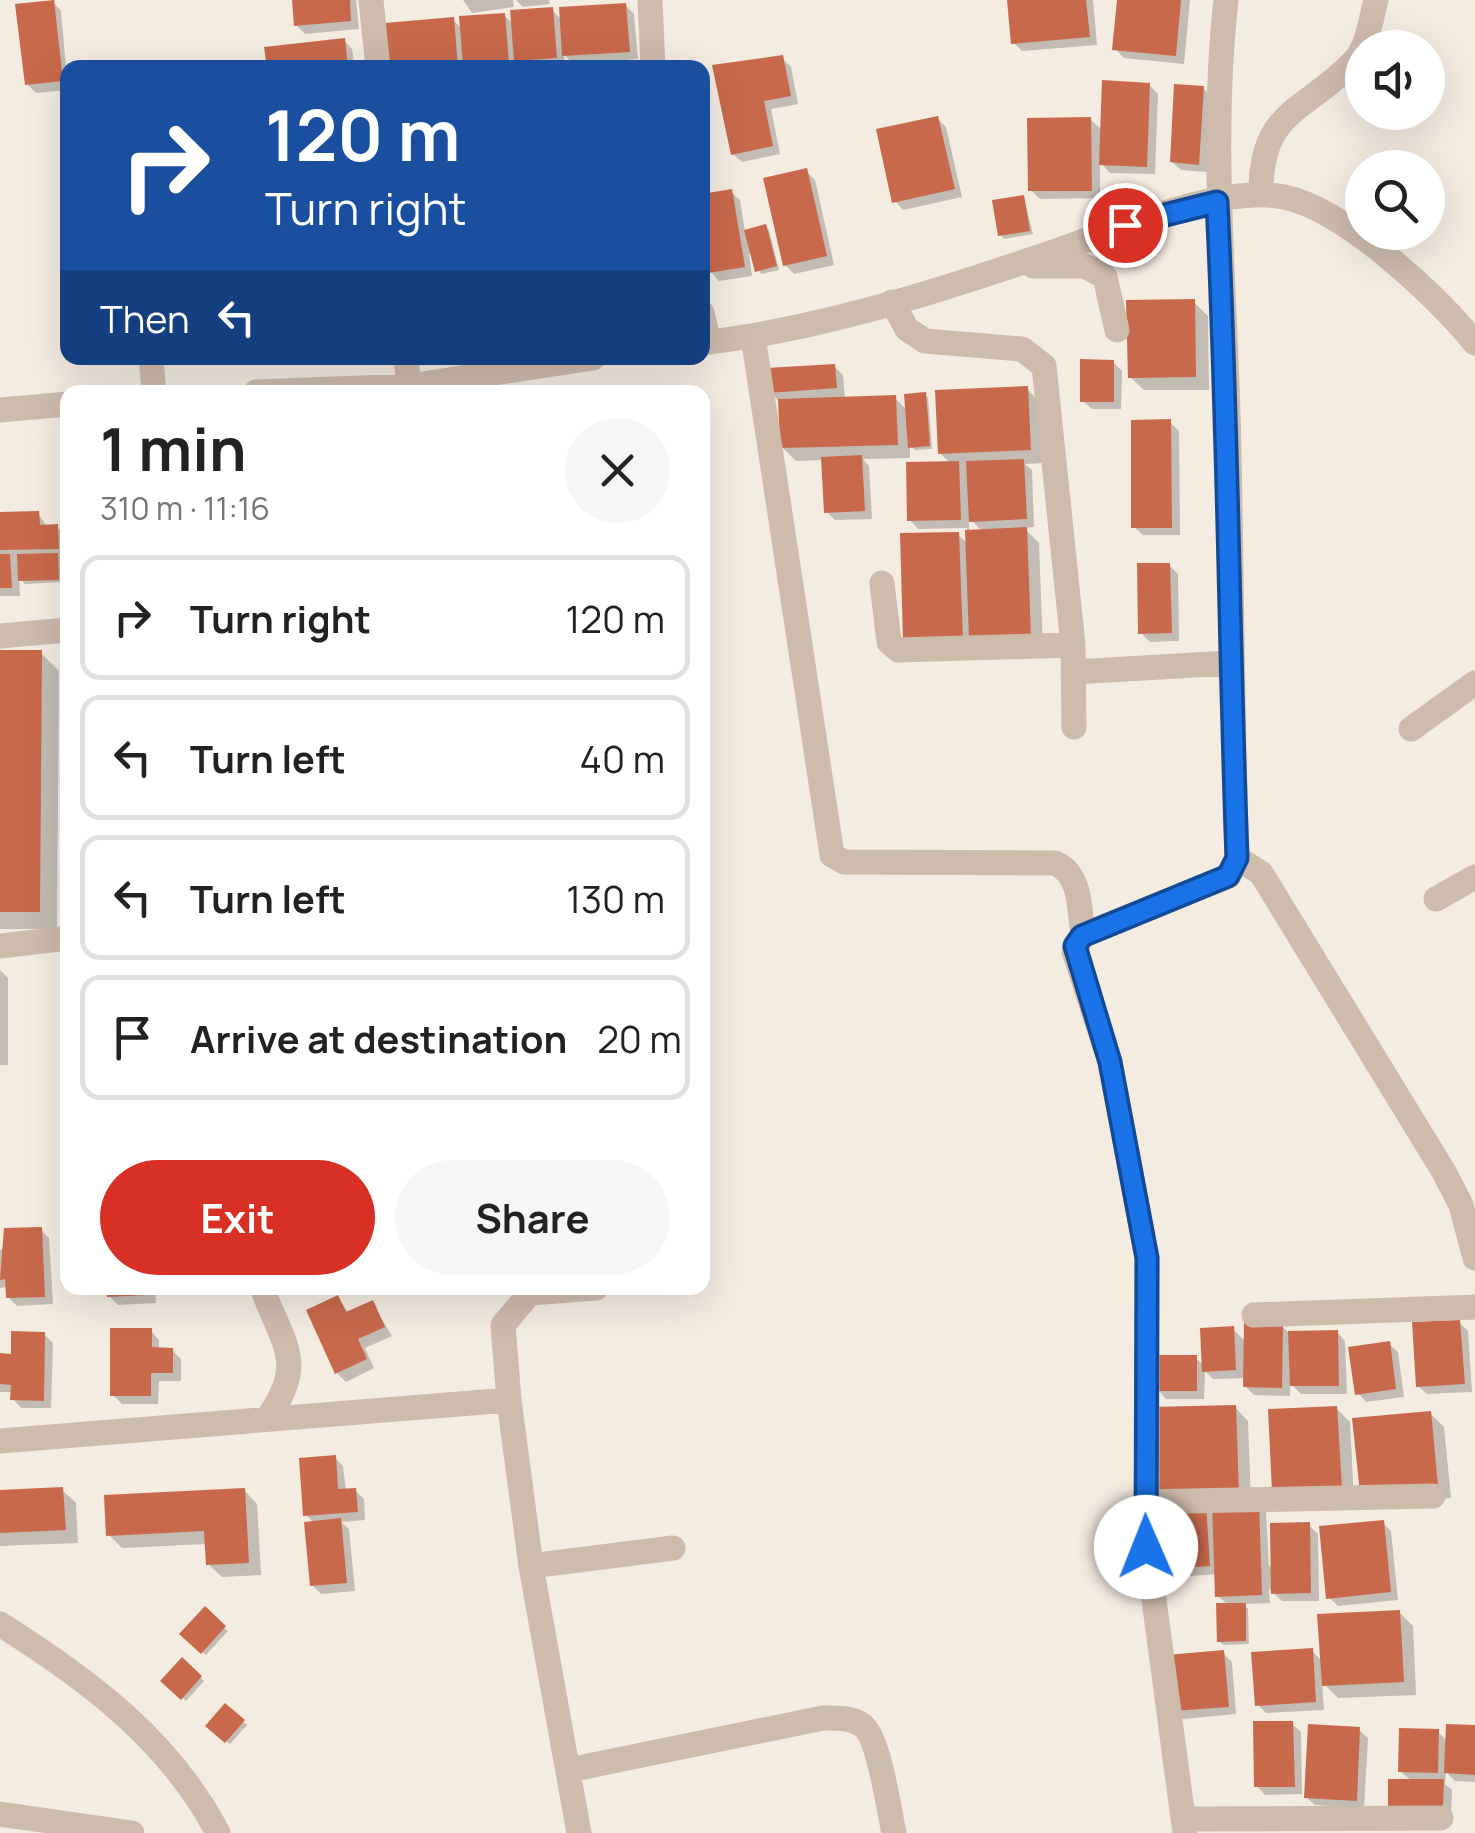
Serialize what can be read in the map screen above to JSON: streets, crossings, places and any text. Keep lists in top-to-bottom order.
{
  "page": {
    "turn": ["120 m", "Turn right"],
    "then": "Then",
    "heading": ["1 min", "310 m · 11:16"],
    "list": [
      {
        "name": "Turn right",
        "value": "120 m"
      },
      {
        "name": "Turn left",
        "value": "40 m"
      },
      {
        "name": "Turn left",
        "value": "130 m"
      },
      {
        "name": "Arrive at destination",
        "value": "20 m"
      }
    ],
    "buttons": ["Exit", "Share"]
  }
}
